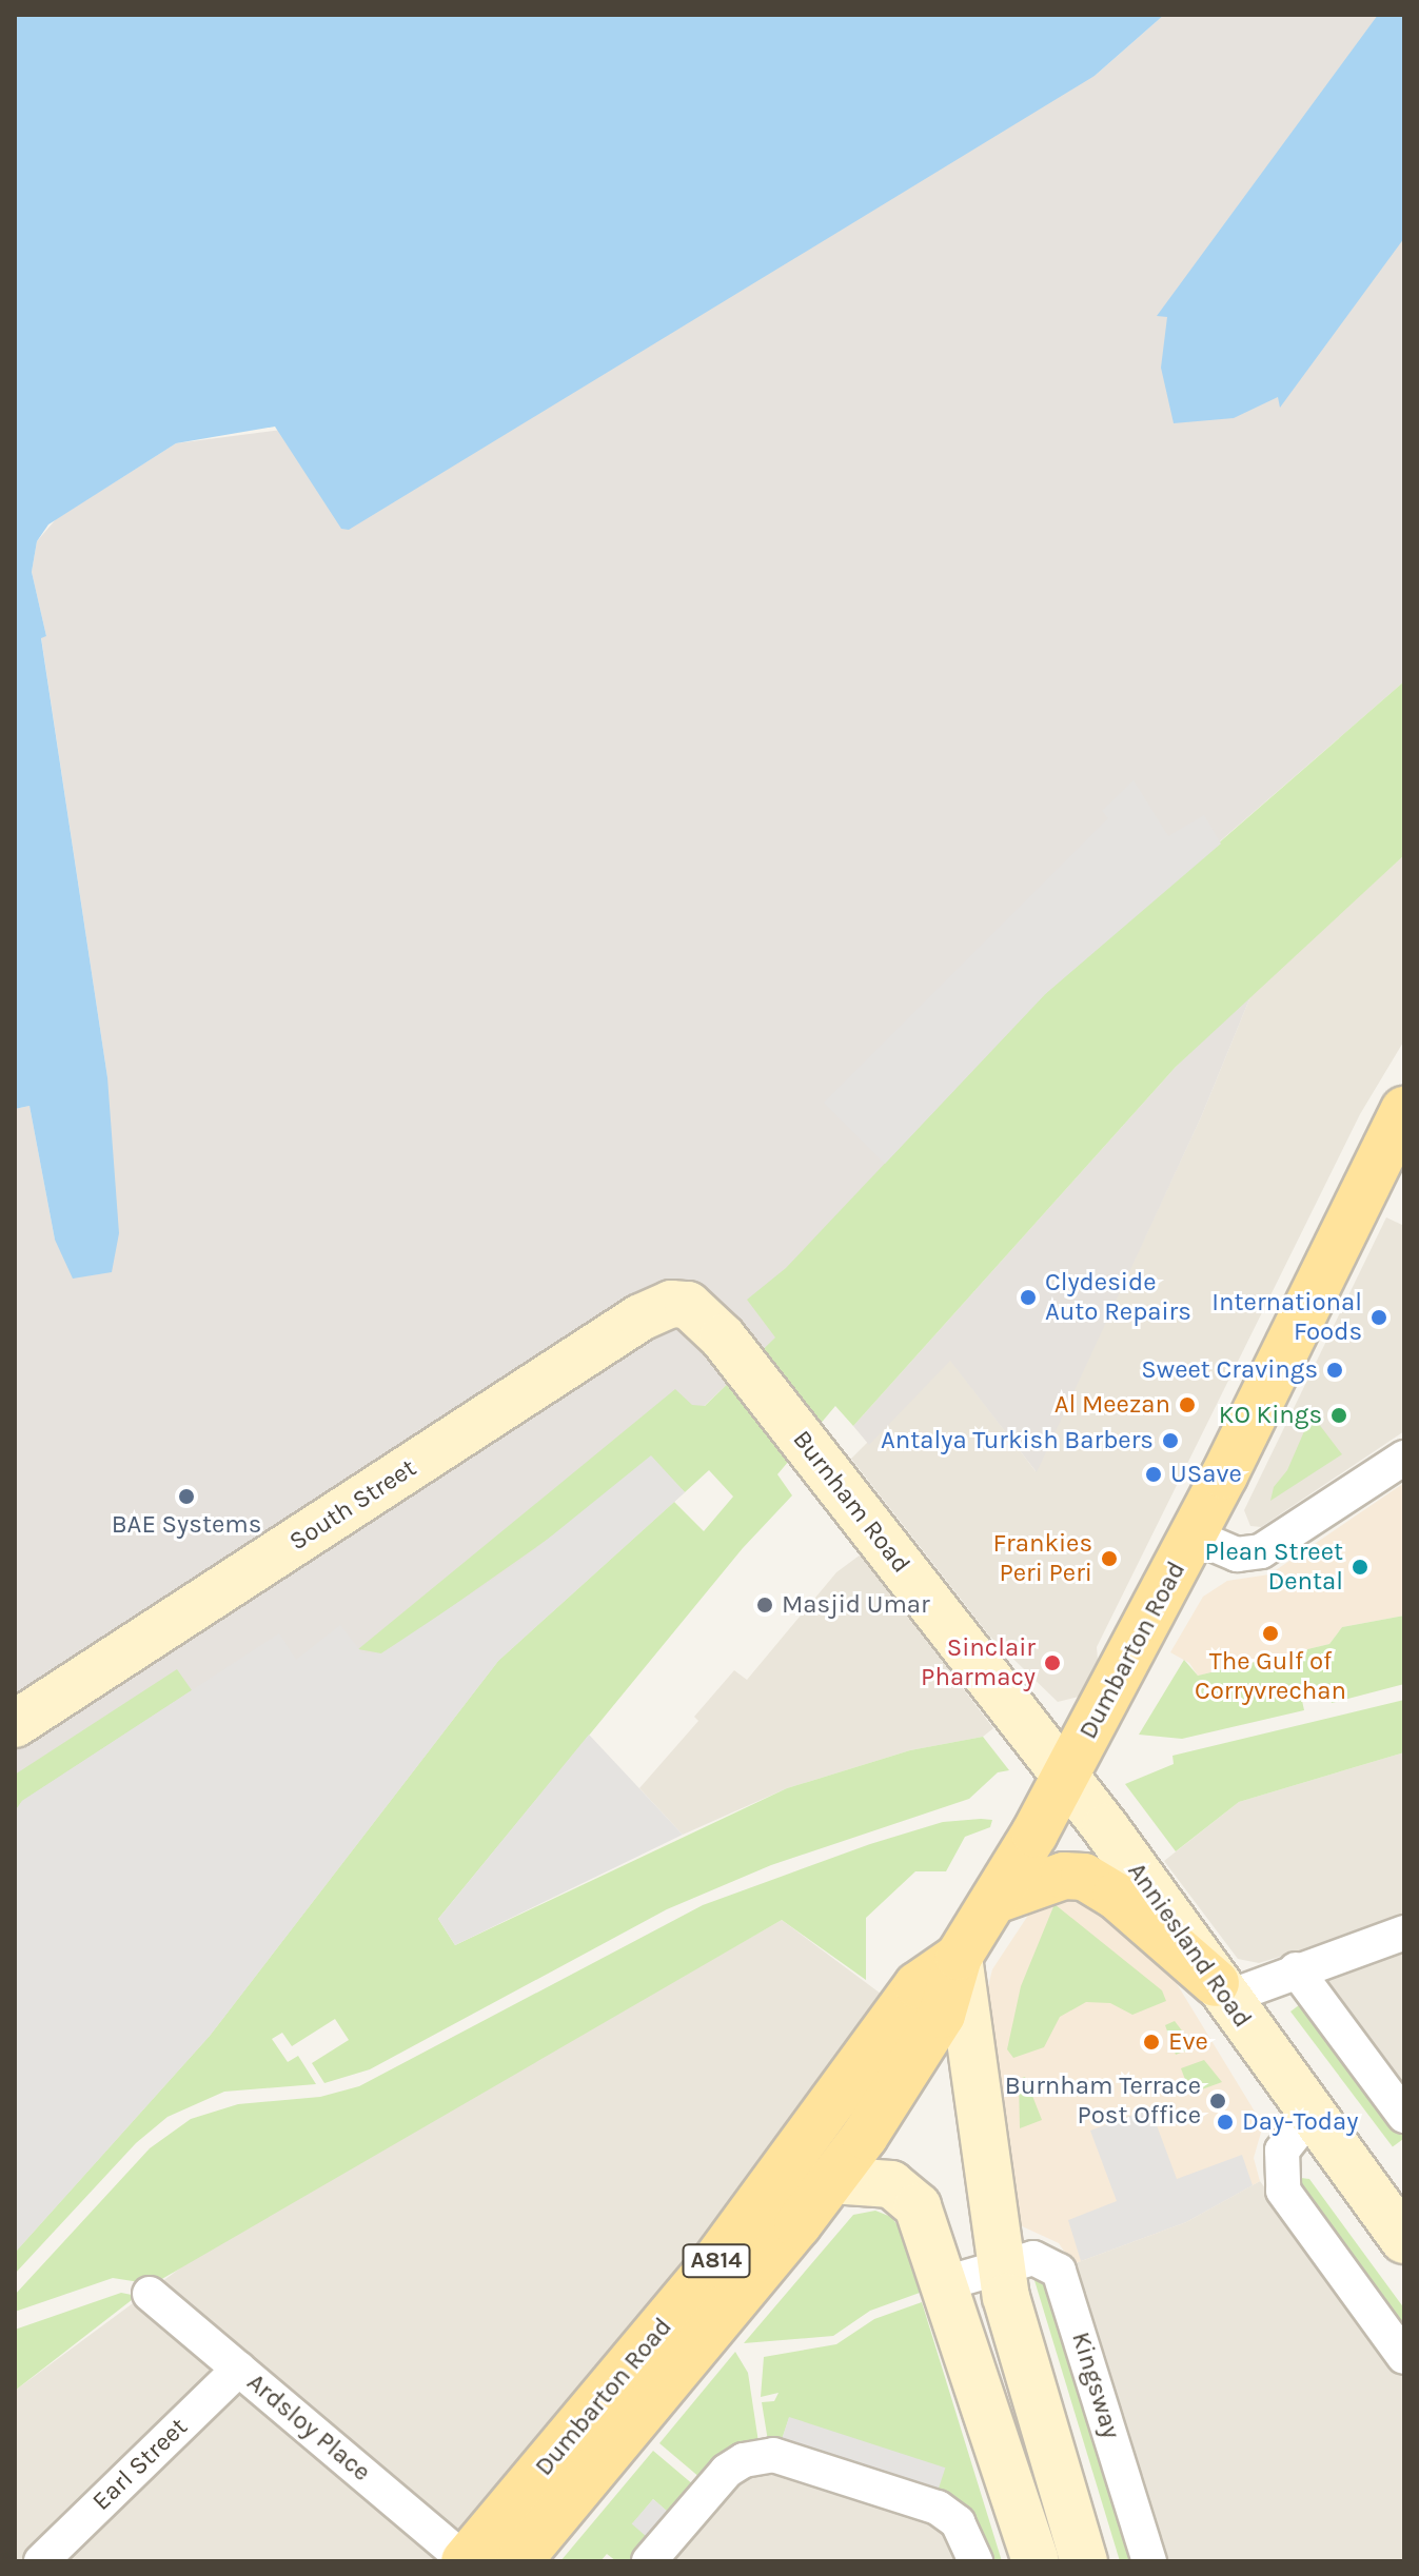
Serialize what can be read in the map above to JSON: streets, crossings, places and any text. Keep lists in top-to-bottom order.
{
  "streets": {
    "main road": ["Dumbarton Road", "A814"],
    "street": [
      "Burnham Road",
      "South Street",
      "Anniesland Road",
      "Kingsway",
      "Ardsloy Place",
      "Earl Street"
    ]
  },
  "crossings": [
    ["Burnham Road", "South Street"],
    ["Burnham Road", "Dumbarton Road"],
    ["Burnham Road", "Anniesland Road"],
    ["Dumbarton Road", "Anniesland Road"],
    ["Dumbarton Road", "Ardsloy Place"],
    ["Ardsloy Place", "Earl Street"]
  ],
  "places": [
    "Clydeside Auto Repairs",
    "International Foods",
    "Sweet Cravings",
    "Al Meezan",
    "KO Kings",
    "Antalya Turkish Barbers",
    "USave",
    "BAE Systems",
    "Frankies Peri Peri",
    "Plean Street Dental",
    "Masjid Umar",
    "The Gulf of Corryvrechan",
    "Sinclair Pharmacy",
    "Eve",
    "Burnham Terrace Post Office",
    "Day-Today"
  ]
}
